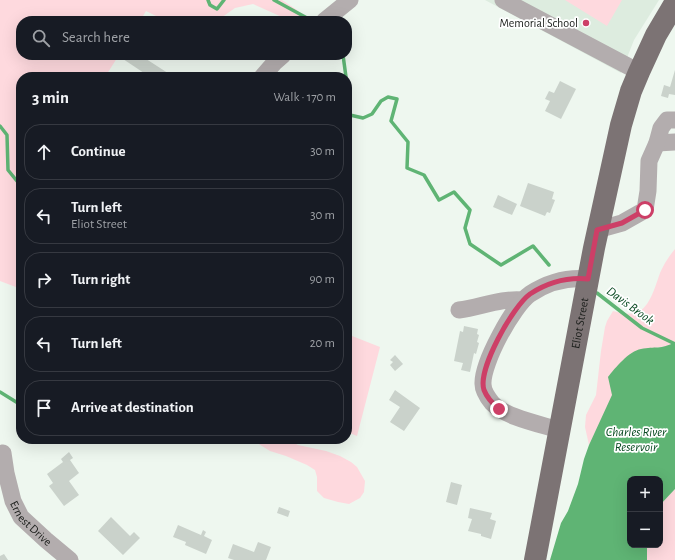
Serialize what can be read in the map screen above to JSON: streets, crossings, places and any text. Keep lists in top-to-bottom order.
{
  "streets": {
    "main road": ["Eliot Street"],
    "street": ["Ernest Drive"]
  },
  "water": ["Davis Brook", "Charles River Reservoir"],
  "places": ["Memorial School"],
  "page": {
    "search": "Search here",
    "heading": ["3 min", "Walk · 170 m"],
    "list": [
      ["Continue", "30 m"],
      ["Turn left", "Eliot Street", "30 m"],
      ["Turn right", "90 m"],
      ["Turn left", "20 m"],
      "Arrive at destination"
    ],
    "map_buttons": ["+", "−"]
  }
}
